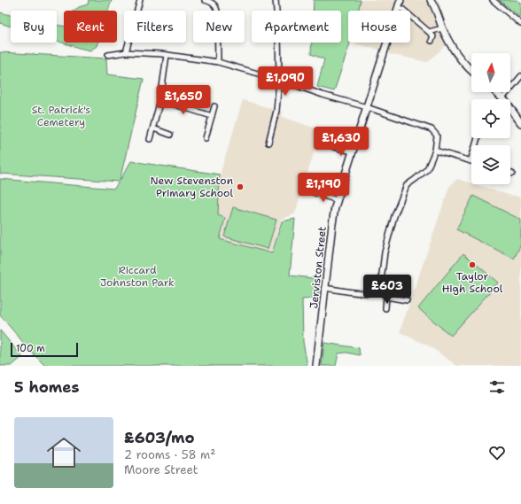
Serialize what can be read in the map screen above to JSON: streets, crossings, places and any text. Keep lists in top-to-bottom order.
{
  "streets": {
    "main road": ["Jerviston Street"]
  },
  "parks": ["St. Patrick's Cemetery", "Riccard Johnston Park"],
  "places": ["New Stevenston Primary School", "Taylor High School"],
  "scale_bar": "100 m",
  "north": "top",
  "page": {
    "chip": [
      "Buy",
      "Rent",
      "Filters",
      "New",
      "Apartment",
      "House"
    ],
    "price": [
      "£1,090",
      "£1,650",
      "£1,630",
      "£1,190",
      "£603"
    ],
    "scale": "100 m",
    "heading": "5 homes",
    "list": [
      {
        "name": "£603/mo",
        "note": "2 rooms · 58 m² · Moore Street"
      }
    ]
  }
}
